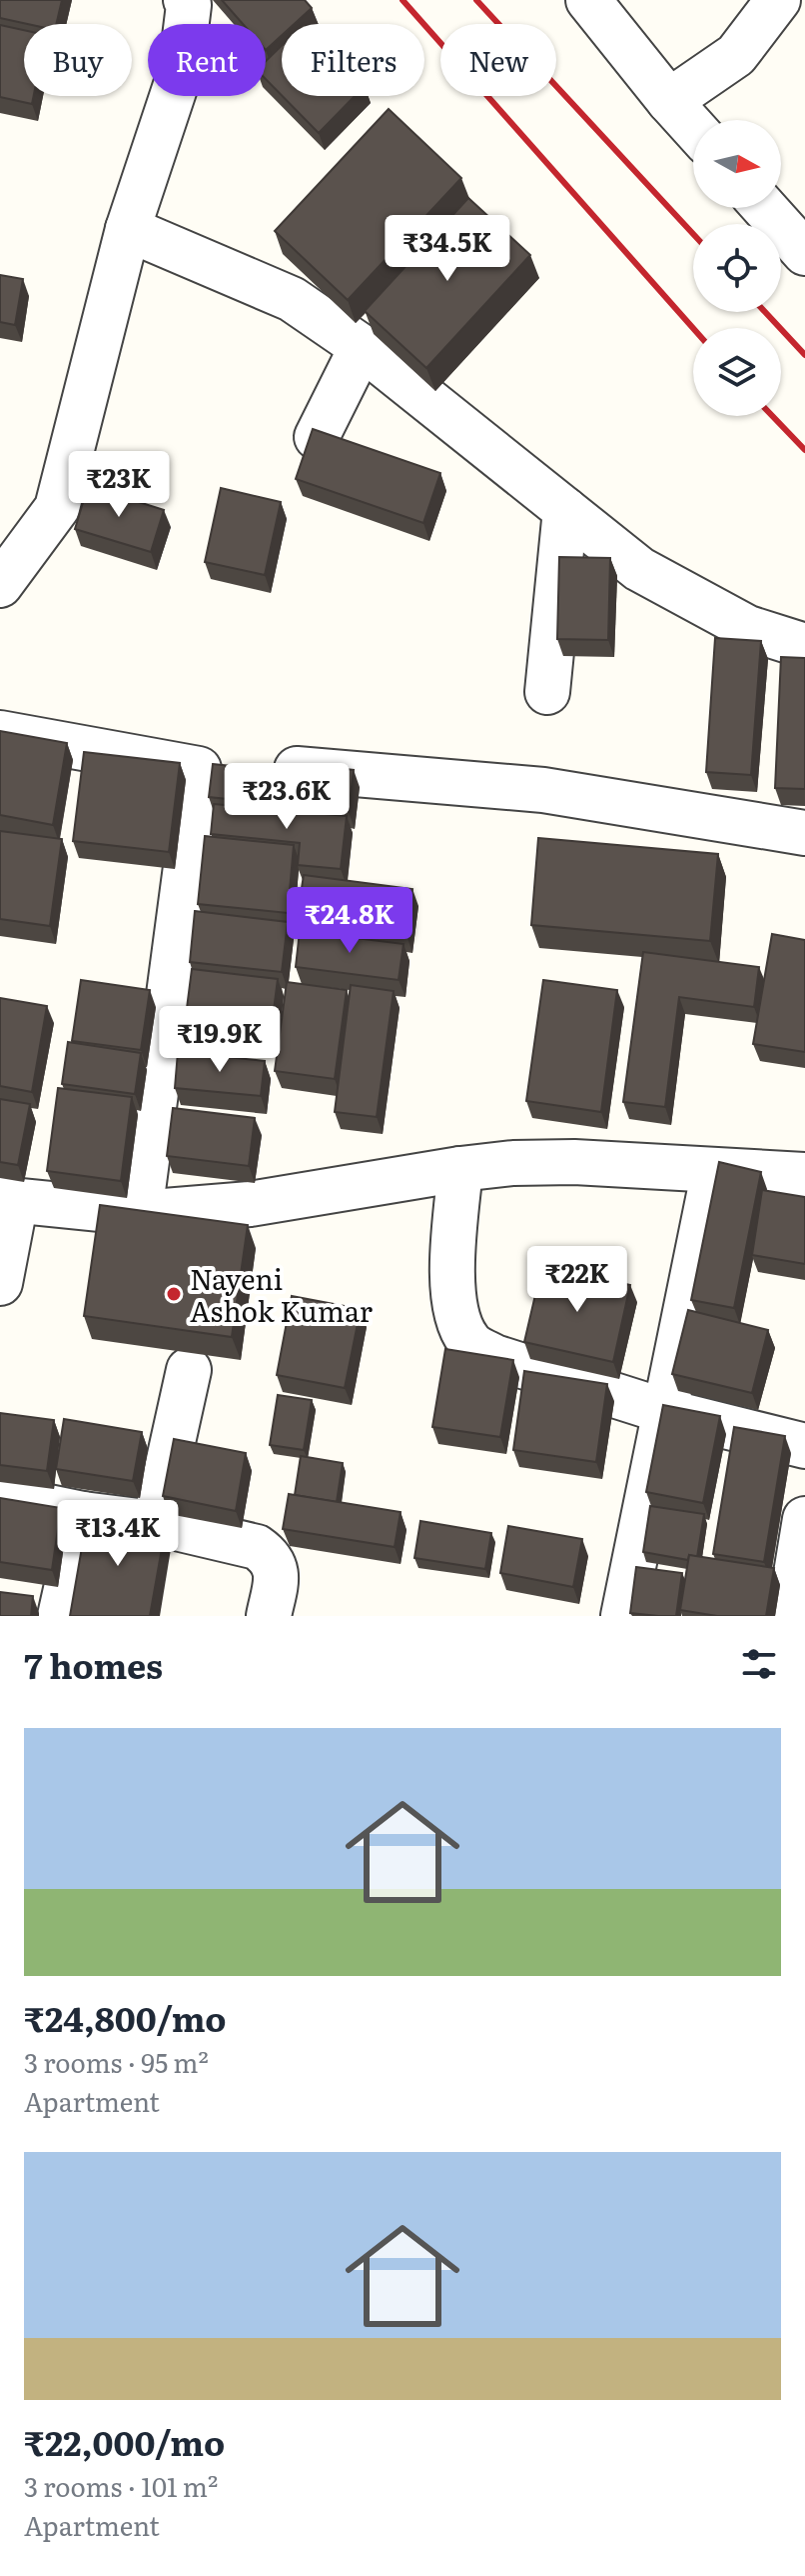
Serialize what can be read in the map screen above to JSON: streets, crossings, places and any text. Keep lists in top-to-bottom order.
{
  "places": ["Nayeni Ashok Kumar"],
  "north": "right",
  "page": {
    "chip": [
      "Buy",
      "Rent",
      "Filters",
      "New"
    ],
    "price": [
      "₹34.5K",
      "₹23K",
      "₹23.6K",
      "₹24.8K",
      "₹19.9K",
      "₹22K",
      "₹13.4K"
    ],
    "heading": "7 homes",
    "list": [
      {
        "name": "₹24,800/mo",
        "note": "3 rooms · 95 m² · Apartment"
      },
      {
        "name": "₹22,000/mo",
        "note": "3 rooms · 101 m² · Apartment"
      }
    ]
  }
}
